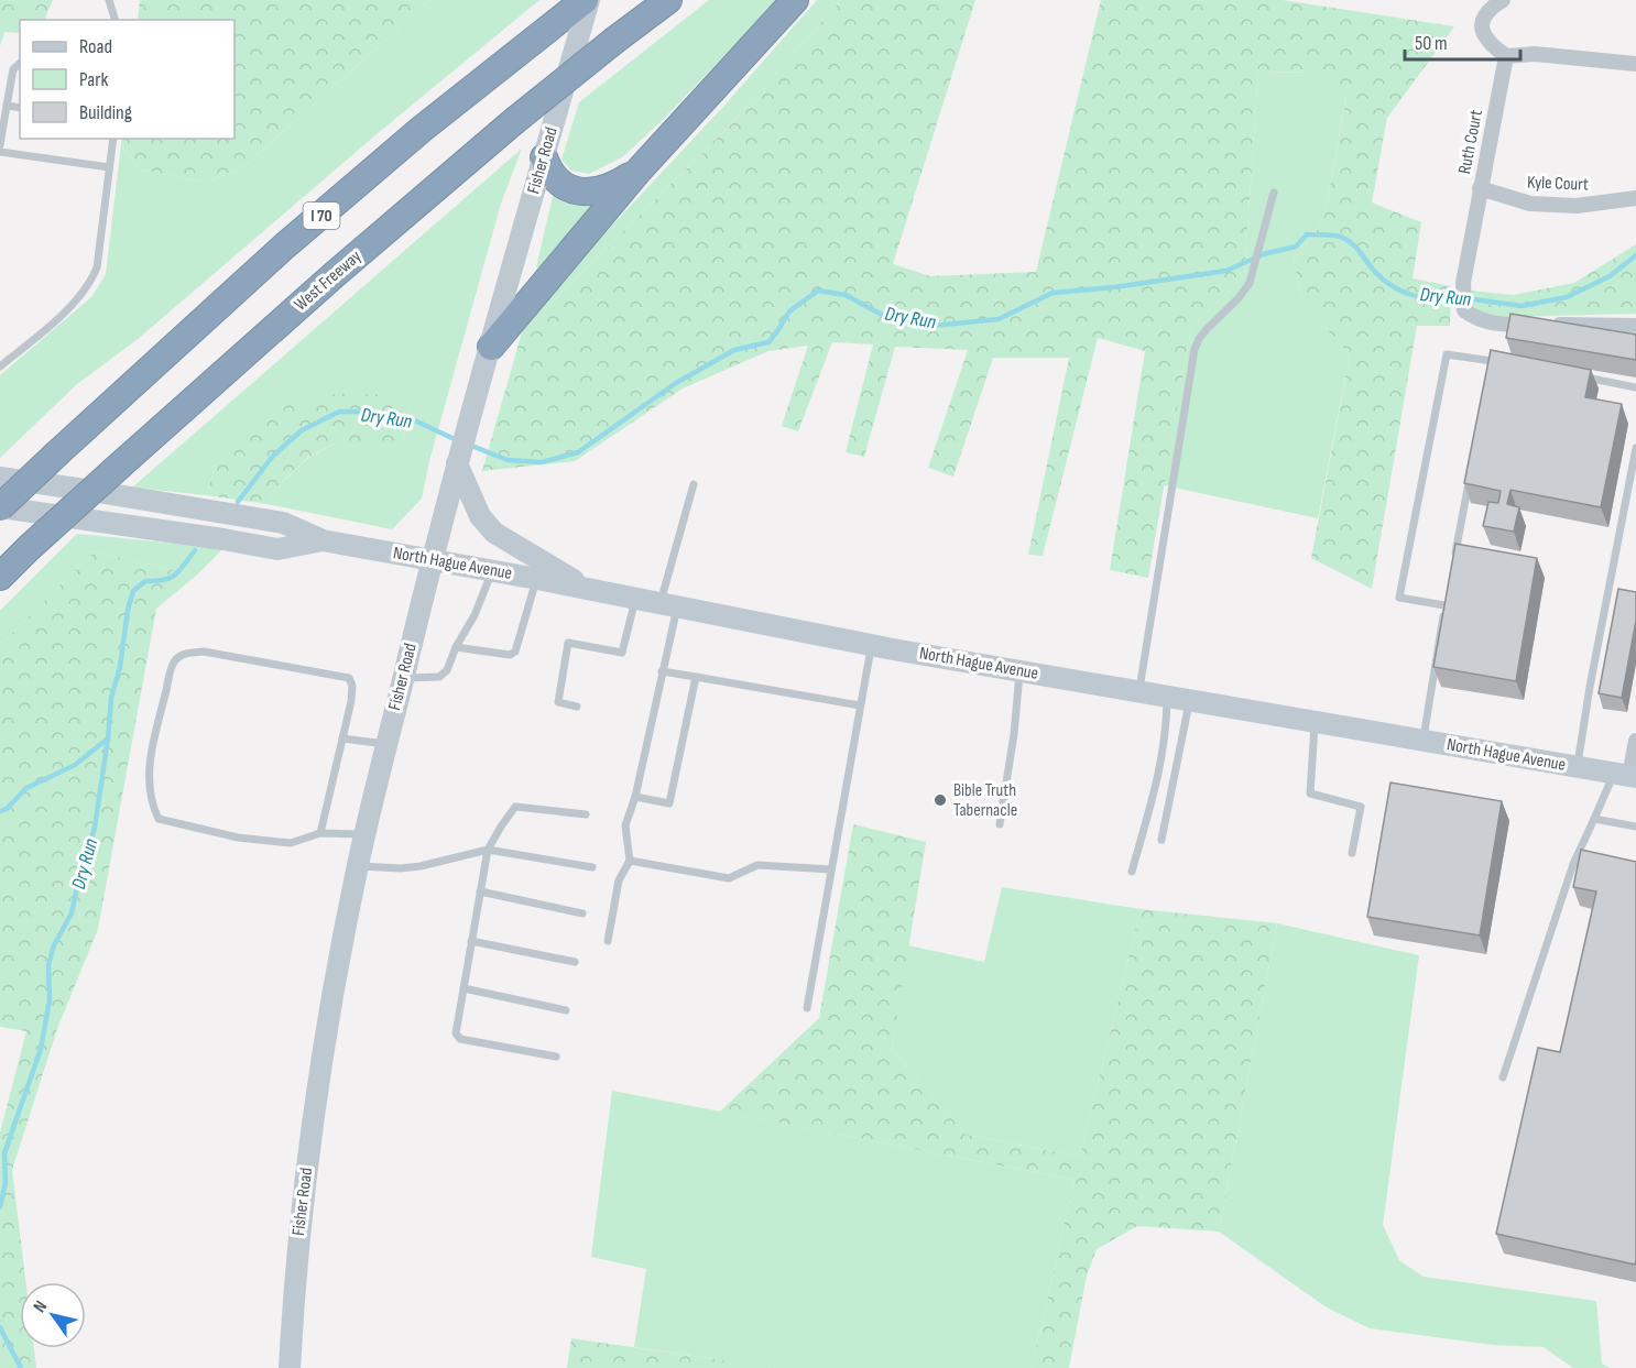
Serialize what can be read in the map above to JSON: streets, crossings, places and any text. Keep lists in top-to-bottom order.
{
  "streets": {
    "highway": ["I 70", "West Freeway"],
    "main road": ["Fisher Road", "North Hague Avenue"],
    "street": ["Ruth Court", "Kyle Court"]
  },
  "crossings": [
    ["Ruth Court", "Kyle Court"],
    ["Fisher Road", "I 70"],
    ["Fisher Road", "North Hague Avenue"],
    ["I 70", "North Hague Avenue"]
  ],
  "water": ["Dry Run"],
  "places": ["Bible Truth Tabernacle"],
  "legend": ["Road", "Park", "Building"],
  "scale_bar": "50 m",
  "north": "top left"
}
